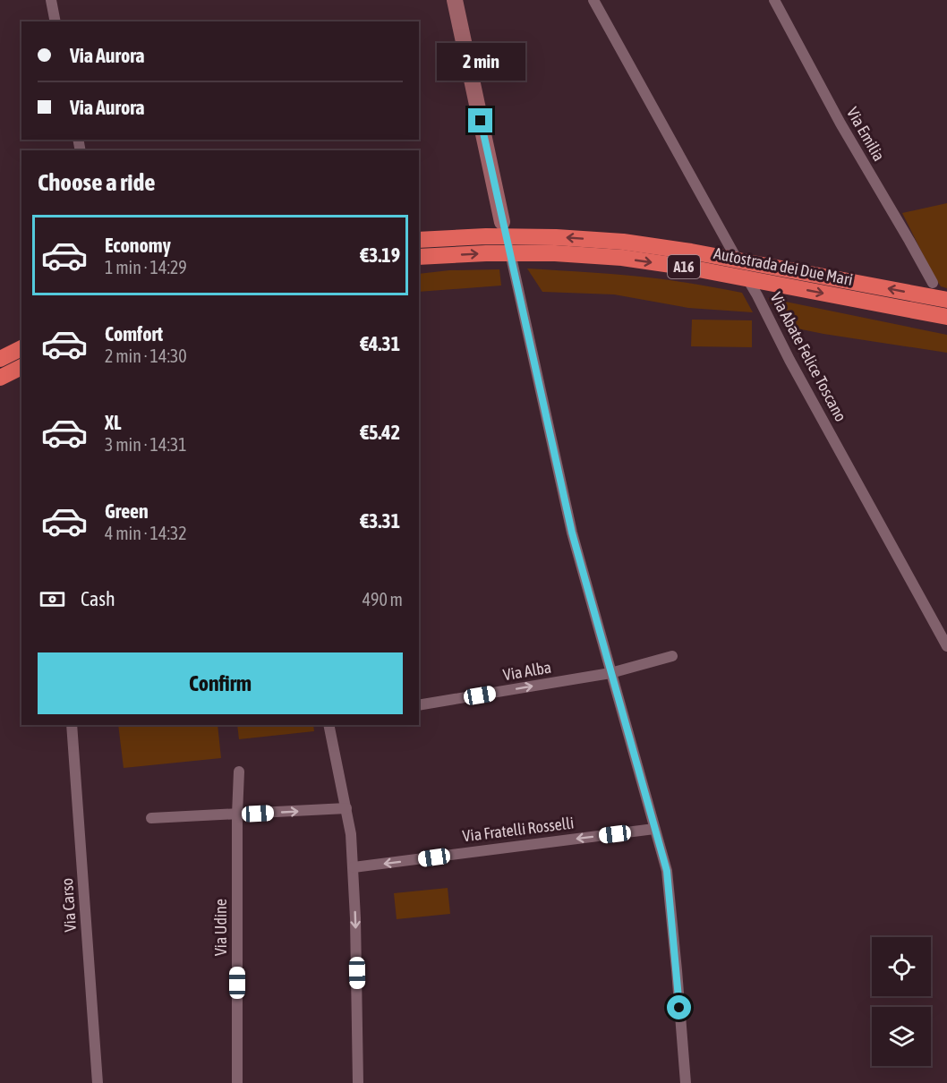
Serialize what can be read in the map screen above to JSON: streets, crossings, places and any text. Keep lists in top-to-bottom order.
{
  "streets": {
    "highway": ["A16", "Autostrada dei Due Mari"],
    "street": [
      "Via Emilia",
      "Via Abate Felice Toscano",
      "Via Alba",
      "Via Fratelli Rosselli",
      "Via Carso",
      "Via Udine"
    ]
  },
  "one_way": ["Via Alba", "Via Fratelli Rosselli"],
  "page": {
    "banner": ["Via Aurora", "Via Aurora"],
    "bubble": "2 min",
    "heading": "Choose a ride",
    "list": [
      {
        "name": "Economy",
        "note": "1 min · 14:29",
        "value": "€3.19"
      },
      {
        "name": "Comfort",
        "note": "2 min · 14:30",
        "value": "€4.31"
      },
      {
        "name": "XL",
        "note": "3 min · 14:31",
        "value": "€5.42"
      },
      {
        "name": "Green",
        "note": "4 min · 14:32",
        "value": "€3.31"
      }
    ],
    "pay": ["Cash", "490 m"],
    "buttons": "Confirm"
  }
}
